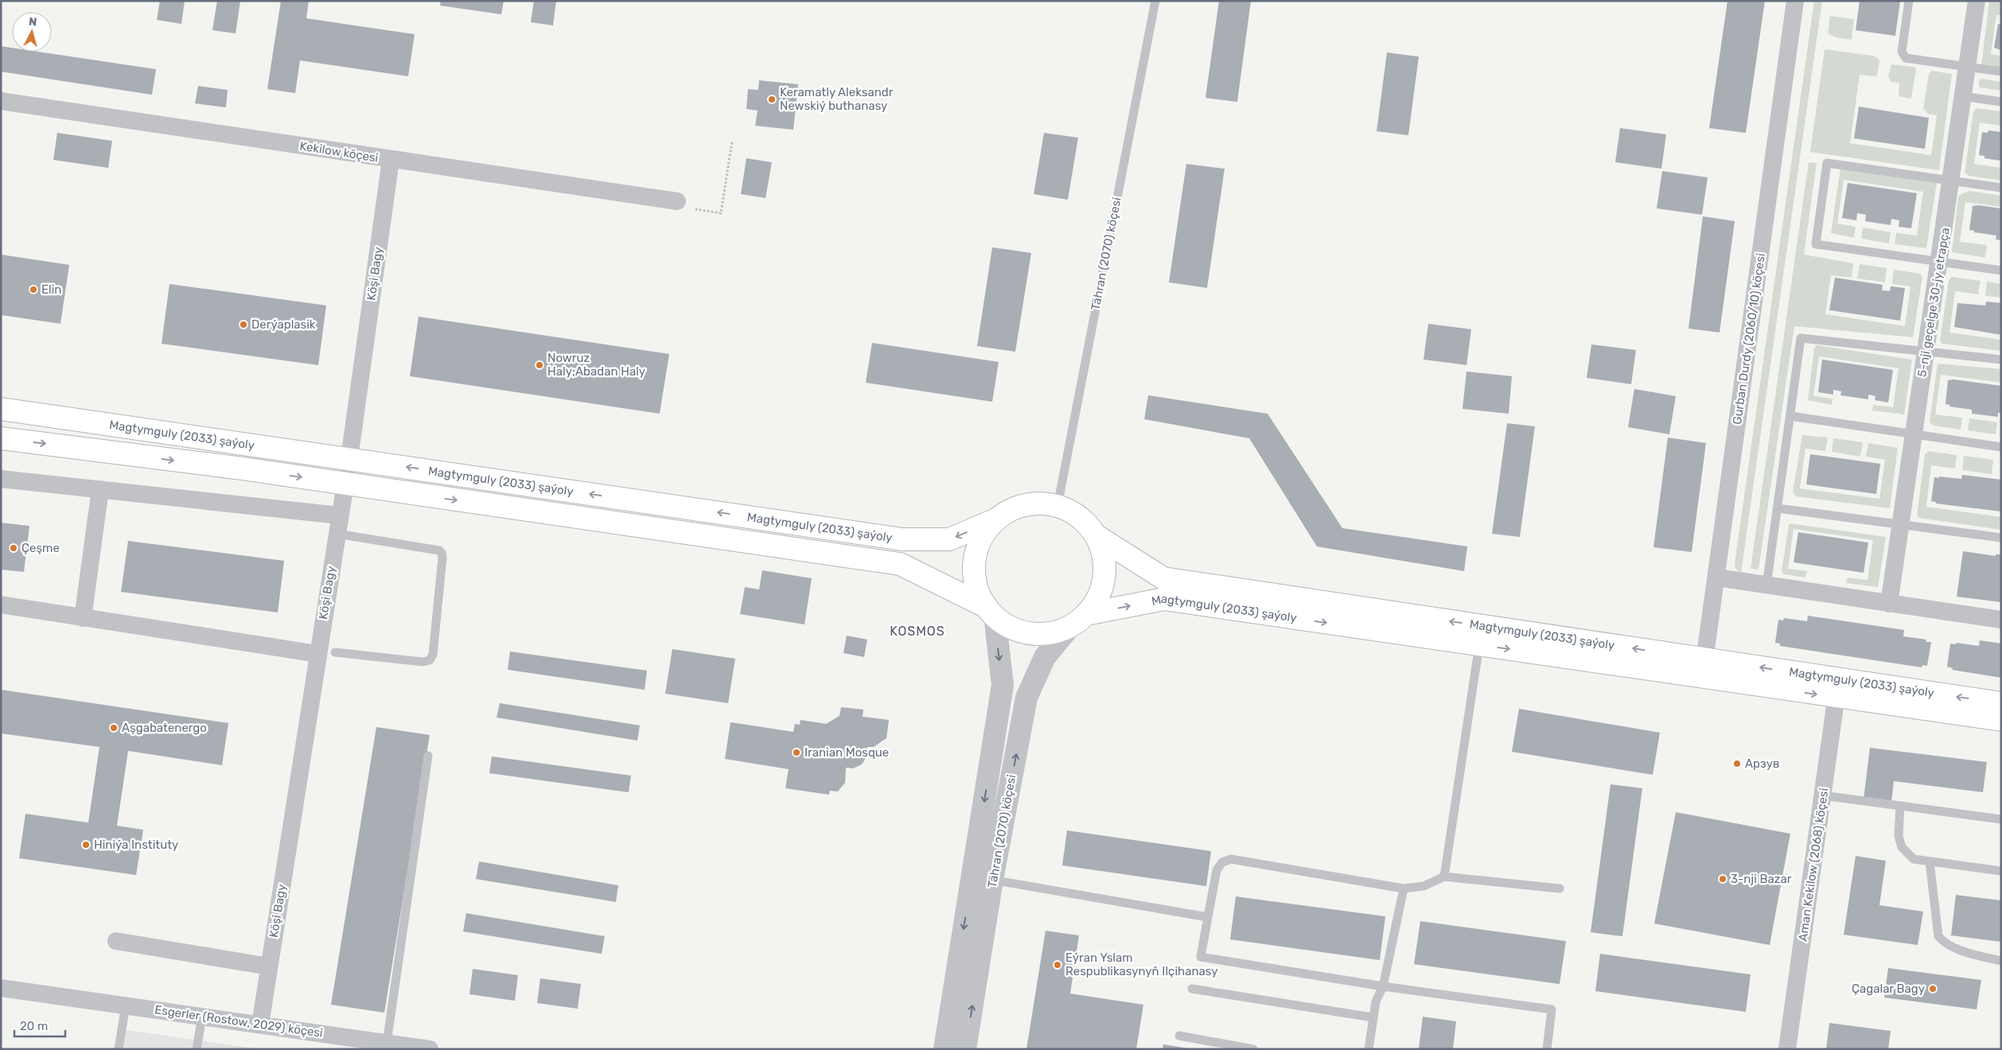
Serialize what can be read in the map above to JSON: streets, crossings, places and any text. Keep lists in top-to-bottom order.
{
  "streets": {
    "main road": ["Magtymguly (2033) şaýoly"],
    "street": [
      "Kekilow köçesi",
      "Tähran (2070) köçesi",
      "Köşi Bagy",
      "5-nji geçelge 30-jy etrapça",
      "Gurban Durdy (2060/10) köçesi",
      "Aman Kekilow (2068) köçesi",
      "Esgerler (Rostow, 2029) köçesi"
    ]
  },
  "crossings": [
    ["Kekilow köçesi", "Köşi Bagy"],
    ["Tähran (2070) köçesi", "Magtymguly (2033) şaýoly"],
    ["Köşi Bagy", "Magtymguly (2033) şaýoly"],
    ["Köşi Bagy", "Esgerler (Rostow, 2029) köçesi"],
    ["Gurban Durdy (2060/10) köçesi", "Magtymguly (2033) şaýoly"],
    ["Magtymguly (2033) şaýoly", "Aman Kekilow (2068) köçesi"]
  ],
  "districts": ["KOSMOS"],
  "places": [
    "Keramatly Aleksandr Newskiý buthanasy",
    "Elin",
    "Derýaplasik",
    "Nowruz Haly;Abadan Haly",
    "Çeşme",
    "Aşgabatenergo",
    "Iranian Mosque",
    "Арзув",
    "Hiniýa Instituty",
    "3-nji Bazar",
    "Eýran Yslam Respublikasynyň Ilçihanasy",
    "Çagalar Bagy"
  ],
  "scale_bar": "20 m",
  "north": "top"
}
